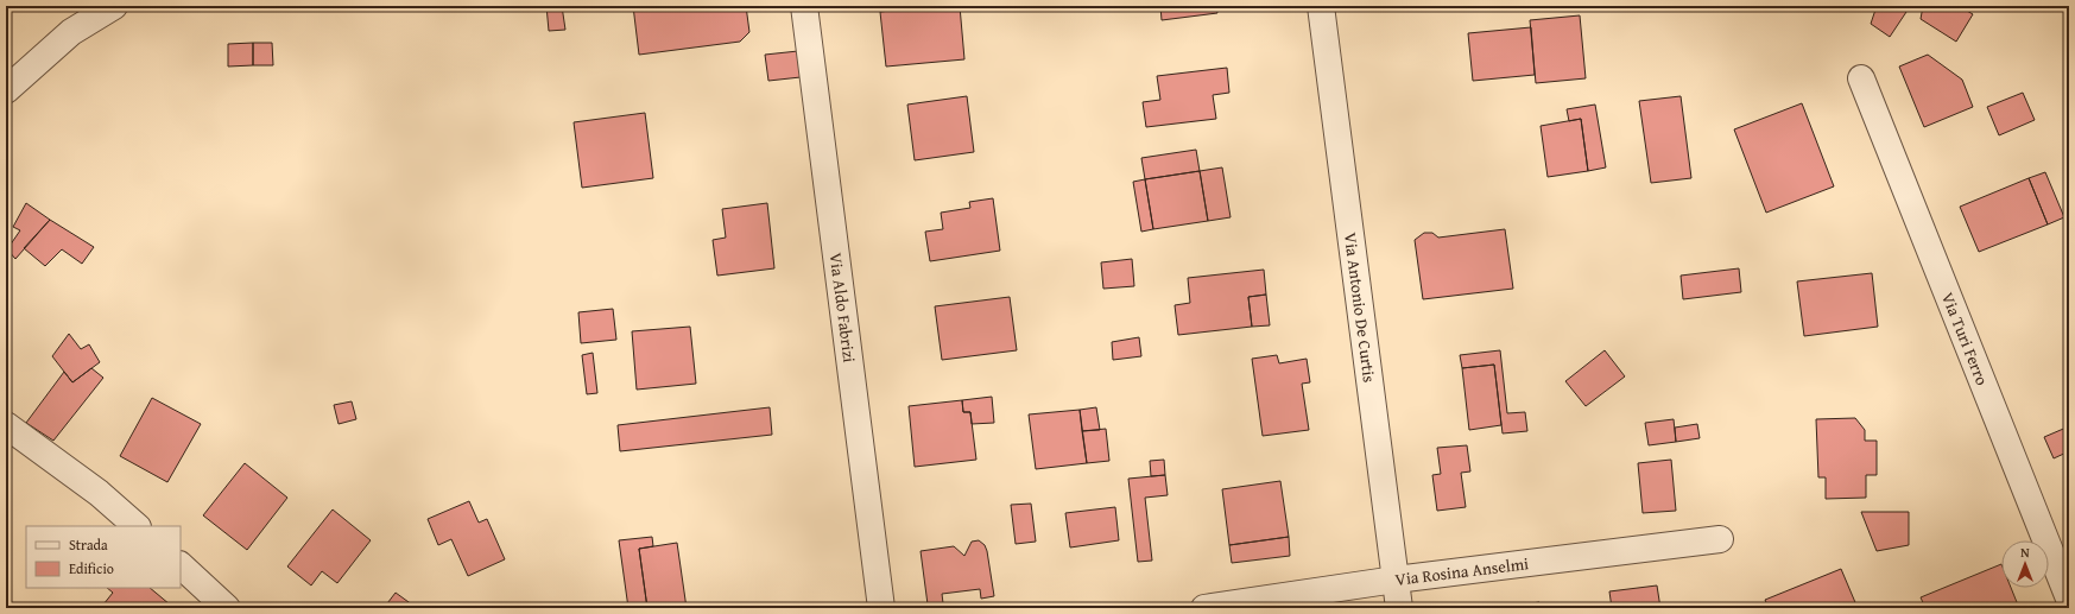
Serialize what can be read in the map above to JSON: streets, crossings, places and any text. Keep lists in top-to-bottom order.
{
  "streets": {
    "street": [
      "Via Aldo Fabrizi",
      "Via Antonio De Curtis",
      "Via Turi Ferro",
      "Via Rosina Anselmi"
    ]
  },
  "crossings": [
    ["Via Antonio De Curtis", "Via Rosina Anselmi"]
  ],
  "legend": ["Strada", "Edificio"],
  "north": "top"
}
